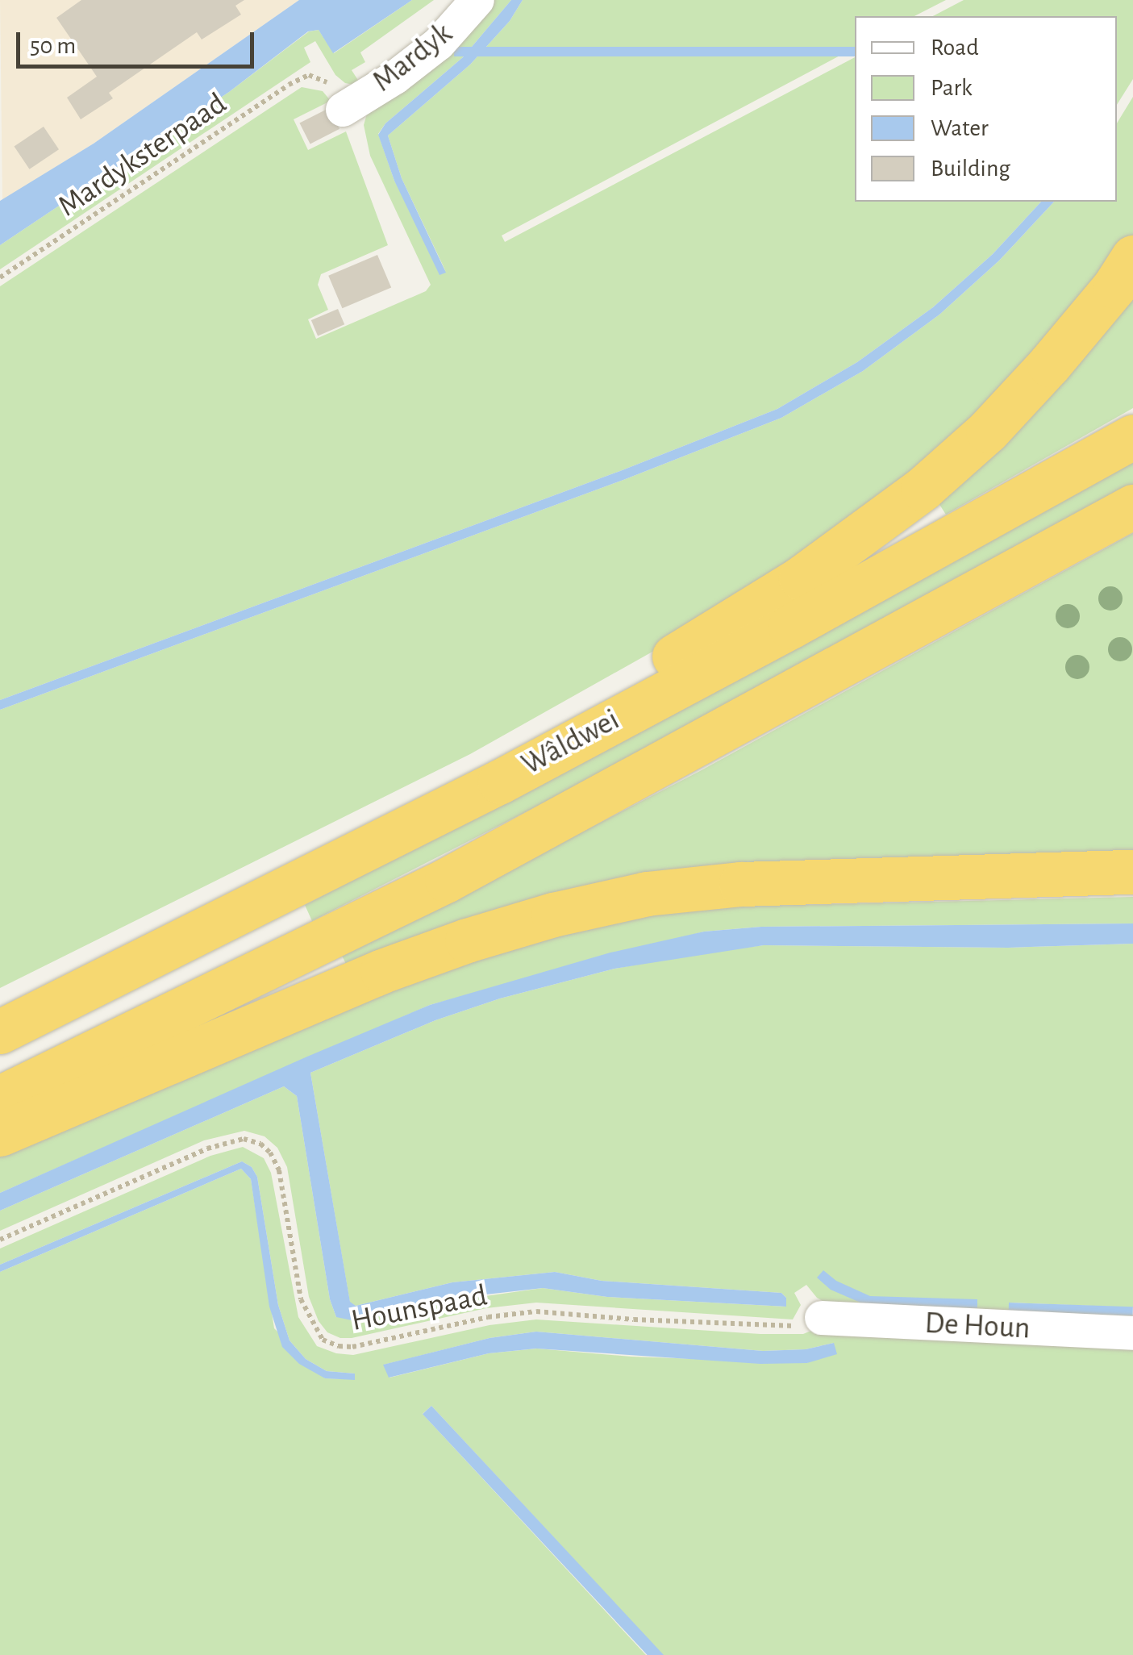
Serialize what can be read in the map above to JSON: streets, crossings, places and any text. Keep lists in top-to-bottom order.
{
  "streets": {
    "highway": ["Wâldwei"],
    "street": ["Mardyk", "De Houn"],
    "path": ["Mardyksterpaad", "Hounspaad"]
  },
  "crossings": [
    ["Mardyk", "Mardyksterpaad"],
    ["Hounspaad", "De Houn"]
  ],
  "legend": [
    "Road",
    "Park",
    "Water",
    "Building"
  ],
  "scale_bar": "50 m"
}
